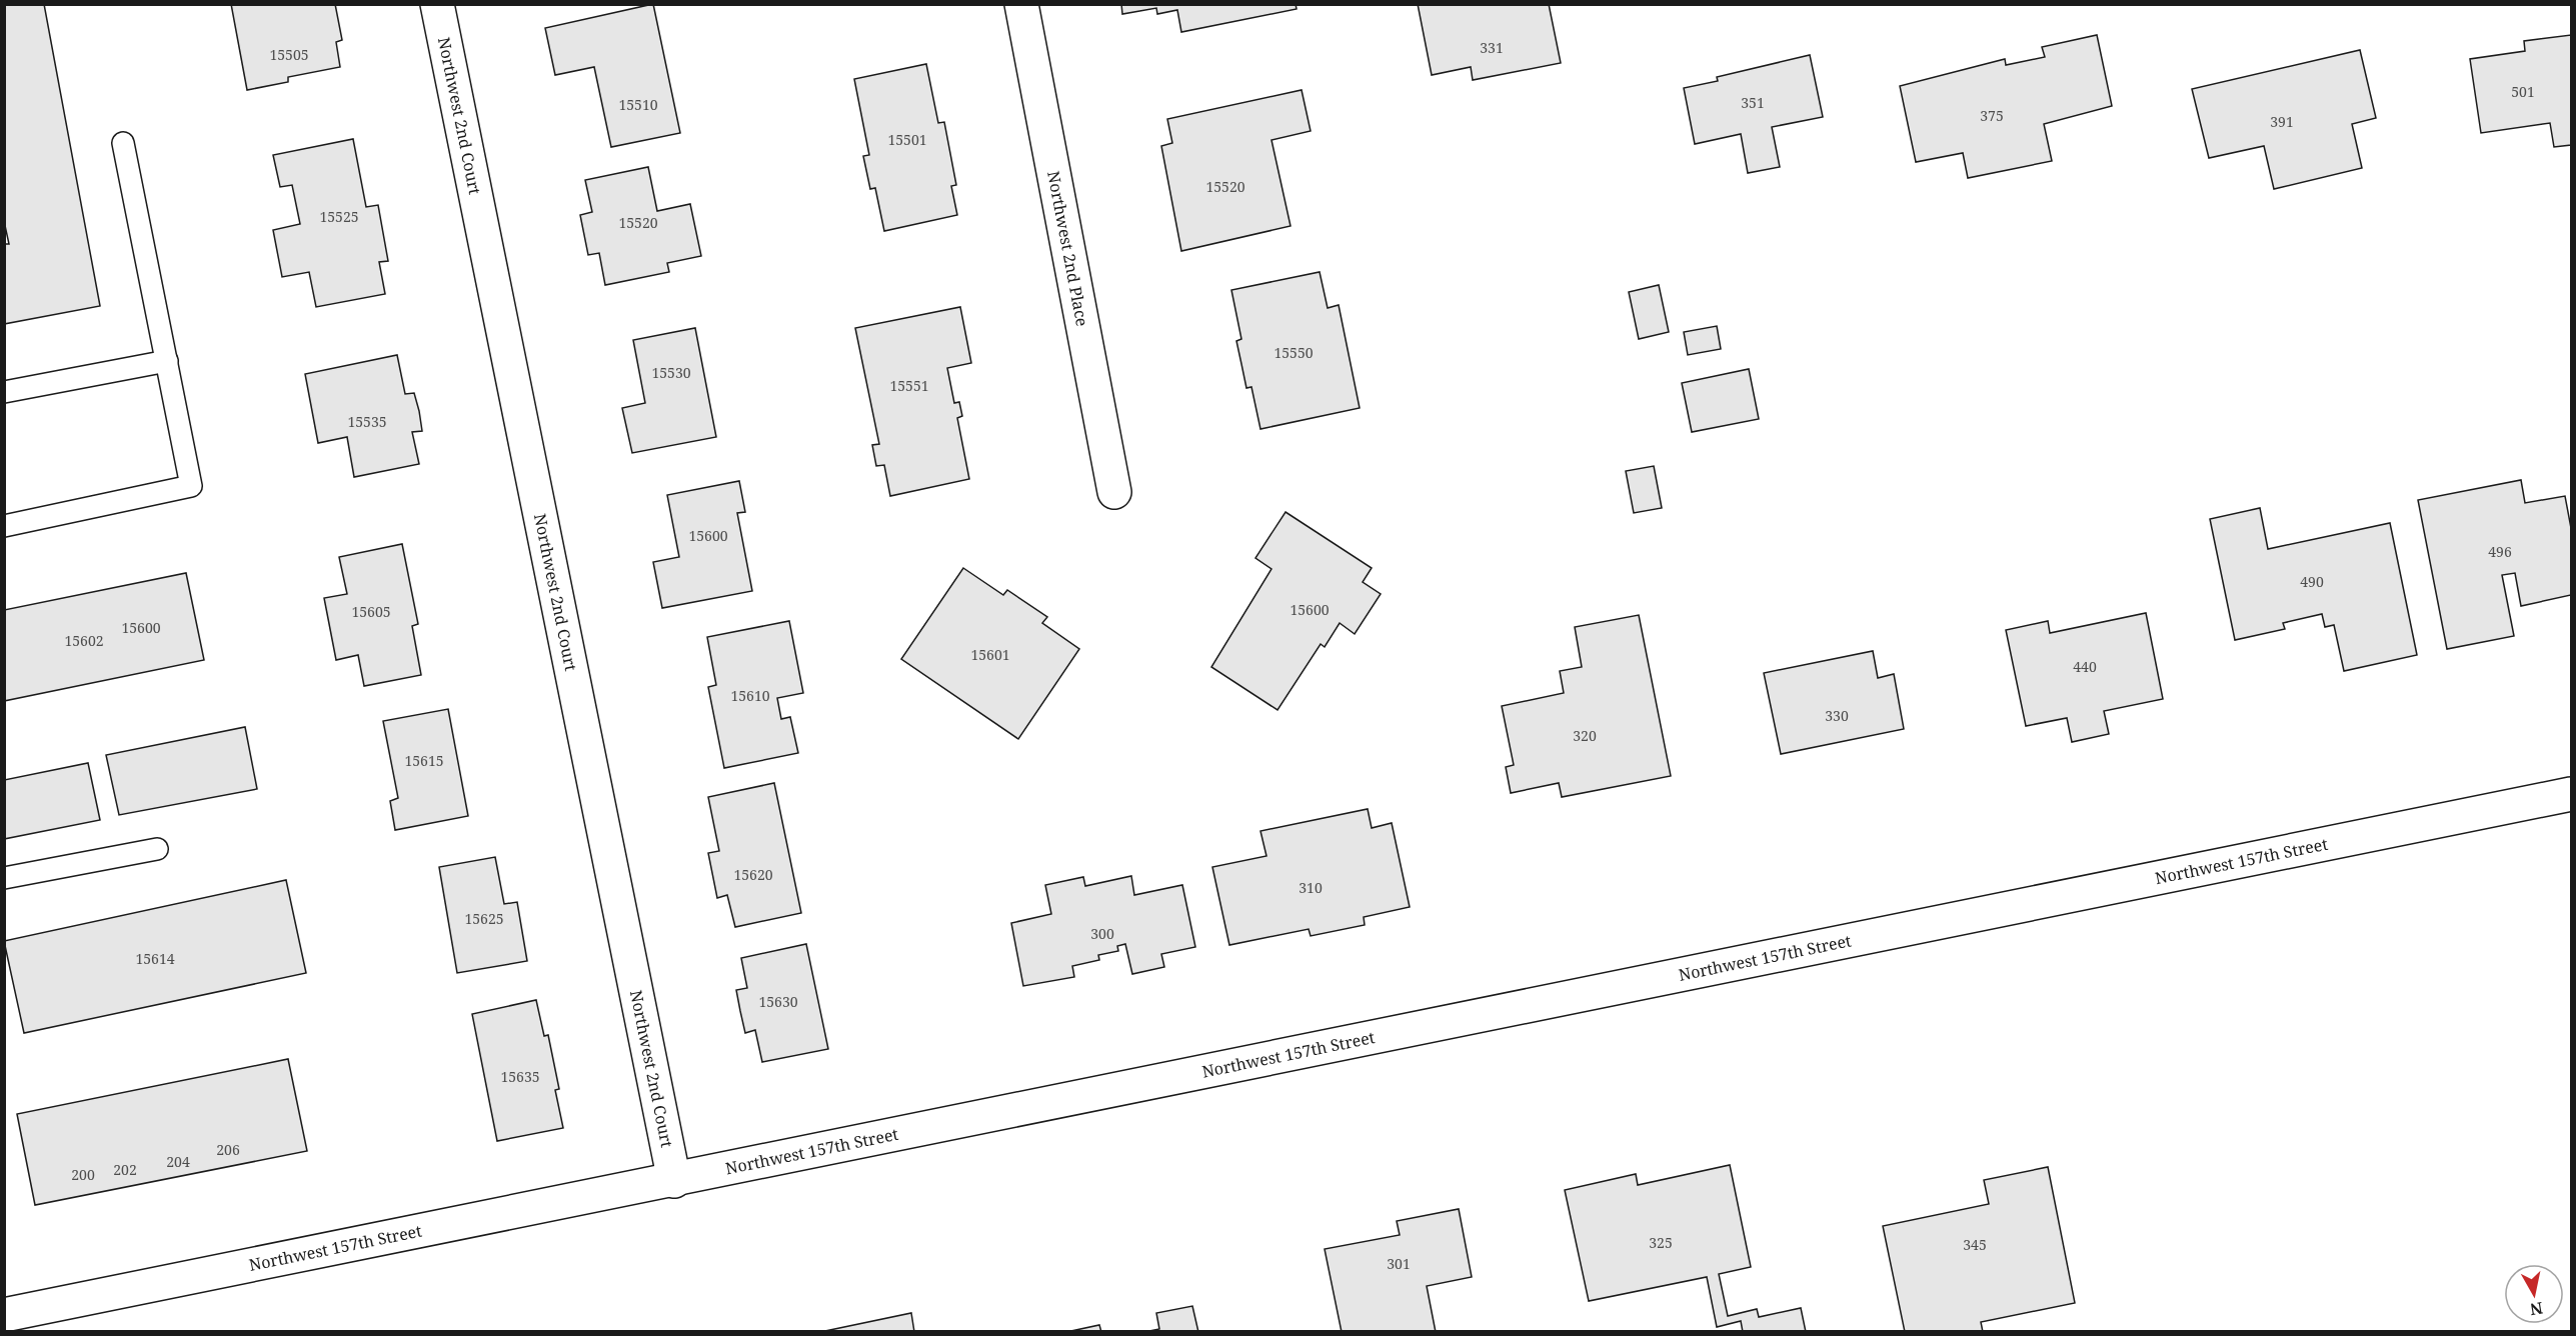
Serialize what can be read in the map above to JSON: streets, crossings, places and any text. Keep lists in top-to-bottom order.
{
  "streets": {
    "street": ["Northwest 2nd Court", "Northwest 2nd Place", "Northwest 157th Street"]
  },
  "crossings": [
    ["Northwest 2nd Court", "Northwest 157th Street"]
  ],
  "house_numbers": [
    "331",
    "15505",
    "501",
    "351",
    "15510",
    "375",
    "391",
    "15501",
    "15520",
    "15525",
    "15520",
    "15550",
    "15530",
    "15551",
    "15535",
    "15600",
    "496",
    "490",
    "15600",
    "15605",
    "15600",
    "15602",
    "15601",
    "440",
    "15610",
    "330",
    "320",
    "15615",
    "15620",
    "310",
    "15625",
    "300",
    "15614",
    "15630",
    "15635",
    "206",
    "204",
    "202",
    "200",
    "325",
    "345",
    "301"
  ],
  "north": "bottom"
}
